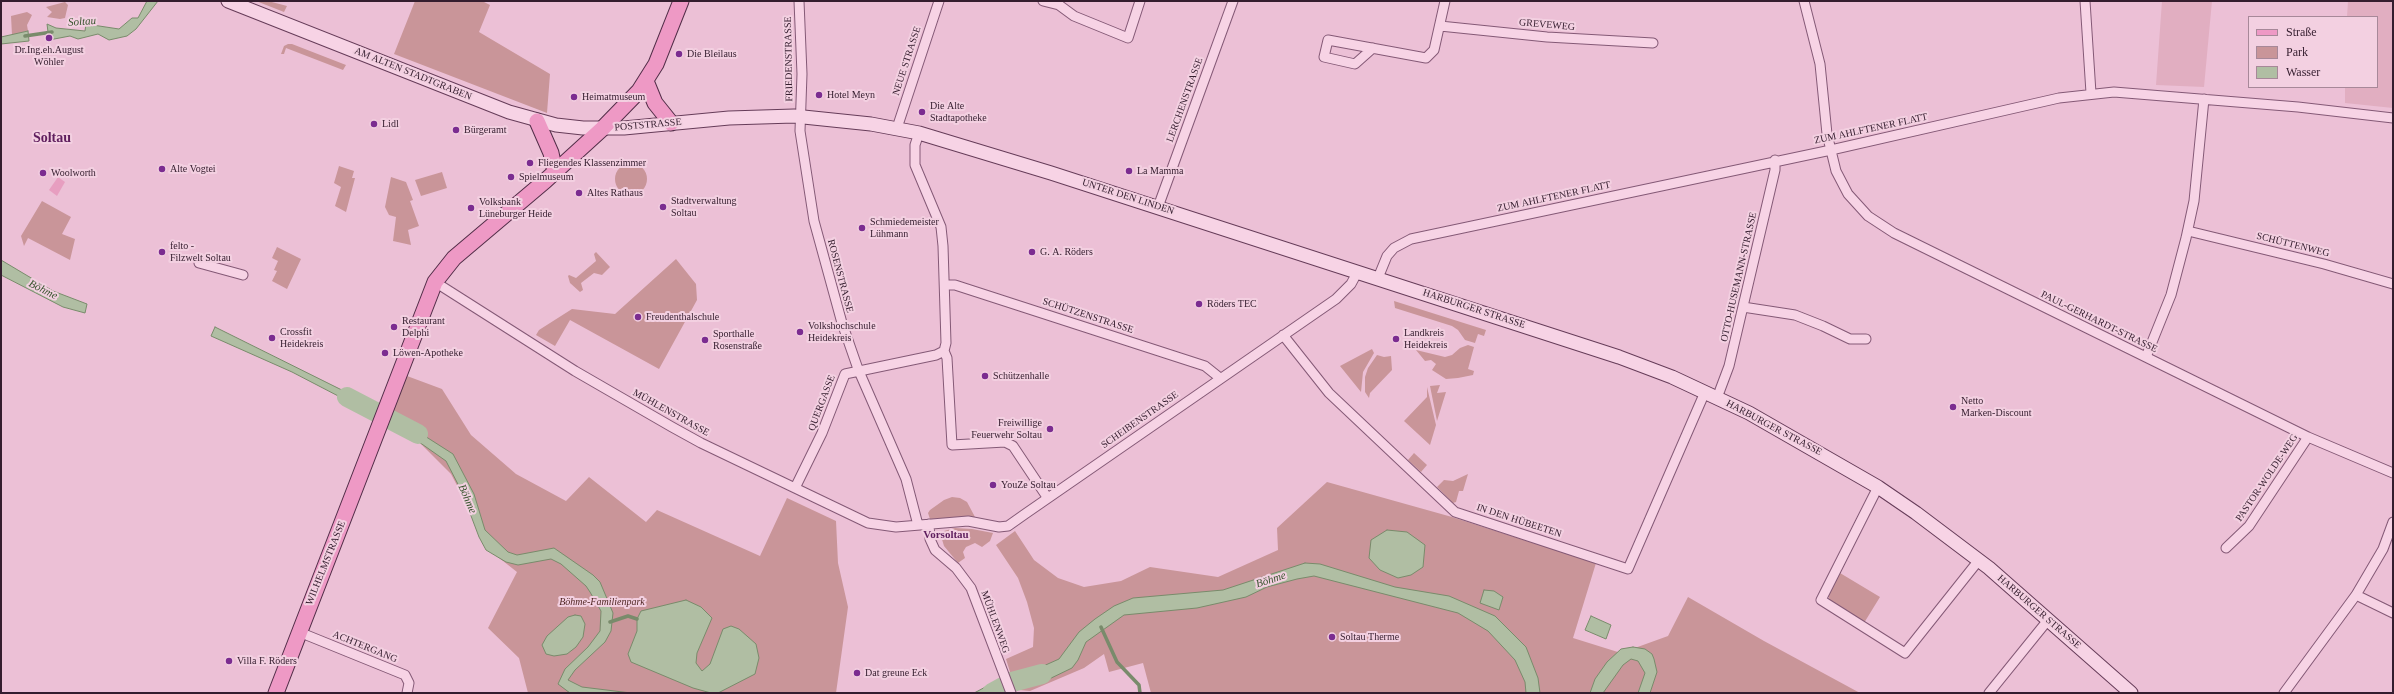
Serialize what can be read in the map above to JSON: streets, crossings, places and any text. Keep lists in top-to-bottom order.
{
  "streets": {
    "main road": [
      "AM ALTEN STADTGRABEN",
      "POSTSTRASSE",
      "UNTER DEN LINDEN",
      "HARBURGER STRASSE",
      "WILHELMSTRASSE"
    ],
    "street": [
      "GREVEWEG",
      "FRIEDENSTRASSE",
      "NEUE STRASSE",
      "LERCHENSTRASSE",
      "ZUM AHLFTENER FLATT",
      "SCHÜTTENWEG",
      "ROSENSTRASSE",
      "OTTO-HUSEMANN-STRASSE",
      "SCHÜTZENSTRASSE",
      "PAUL-GERHARDT-STRASSE",
      "QUERGASSE",
      "MÜHLENSTRASSE",
      "SCHEIBENSTRASSE",
      "PASTOR-WOLDE-WEG",
      "IN DEN HÜBEETEN",
      "MÜHLENWEG",
      "ACHTERGANG"
    ]
  },
  "crossings": [
    ["FRIEDENSTRASSE", "POSTSTRASSE"],
    ["FRIEDENSTRASSE", "ROSENSTRASSE"],
    ["NEUE STRASSE", "POSTSTRASSE"],
    ["NEUE STRASSE", "UNTER DEN LINDEN"],
    ["AM ALTEN STADTGRABEN", "POSTSTRASSE"],
    ["LERCHENSTRASSE", "UNTER DEN LINDEN"],
    ["POSTSTRASSE", "UNTER DEN LINDEN"],
    ["POSTSTRASSE", "ROSENSTRASSE"],
    ["POSTSTRASSE", "MÜHLENSTRASSE"],
    ["POSTSTRASSE", "WILHELMSTRASSE"],
    ["ZUM AHLFTENER FLATT", "OTTO-HUSEMANN-STRASSE"],
    ["ZUM AHLFTENER FLATT", "HARBURGER STRASSE"],
    ["ZUM AHLFTENER FLATT", "PAUL-GERHARDT-STRASSE"],
    ["UNTER DEN LINDEN", "HARBURGER STRASSE"],
    ["UNTER DEN LINDEN", "SCHEIBENSTRASSE"],
    ["ROSENSTRASSE", "QUERGASSE"],
    ["ROSENSTRASSE", "MÜHLENSTRASSE"],
    ["ROSENSTRASSE", "SCHEIBENSTRASSE"],
    ["OTTO-HUSEMANN-STRASSE", "HARBURGER STRASSE"],
    ["HARBURGER STRASSE", "SCHEIBENSTRASSE"],
    ["HARBURGER STRASSE", "IN DEN HÜBEETEN"],
    ["SCHÜTZENSTRASSE", "SCHEIBENSTRASSE"],
    ["PAUL-GERHARDT-STRASSE", "PASTOR-WOLDE-WEG"],
    ["QUERGASSE", "MÜHLENSTRASSE"],
    ["MÜHLENSTRASSE", "SCHEIBENSTRASSE"],
    ["MÜHLENSTRASSE", "WILHELMSTRASSE"],
    ["SCHEIBENSTRASSE", "IN DEN HÜBEETEN"],
    ["SCHEIBENSTRASSE", "MÜHLENWEG"],
    ["WILHELMSTRASSE", "ACHTERGANG"]
  ],
  "districts": ["Soltau", "Vorsoltau"],
  "water": ["Soltau", "Böhme"],
  "parks": ["Böhme-Familienpark"],
  "places": [
    "Dr.Ing.eh.August Wöhler",
    "Die Bleilaus",
    "Hotel Meyn",
    "Heimatmuseum",
    "Die Alte Stadtapotheke",
    "Lidl",
    "Bürgeramt",
    "Fliegendes Klassenzimmer",
    "Alte Vogtei",
    "La Mamma",
    "Woolworth",
    "Spielmuseum",
    "Altes Rathaus",
    "Stadtverwaltung Soltau",
    "Volksbank Lüneburger Heide",
    "Schmiedemeister Lühmann",
    "felto - Filzwelt Soltau",
    "G. A. Röders",
    "Röders TEC",
    "Freudenthalschule",
    "Restaurant Delphi",
    "Volkshochschule Heidekreis",
    "Crossfit Heidekreis",
    "Landkreis Heidekreis",
    "Sporthalle Rosenstraße",
    "Löwen-Apotheke",
    "Schützenhalle",
    "Netto Marken-Discount",
    "Freiwillige Feuerwehr Soltau",
    "YouZe Soltau",
    "Soltau Therme",
    "Villa F. Röders",
    "Dat greune Eck"
  ],
  "legend": ["Straße", "Park", "Wasser"]
}
